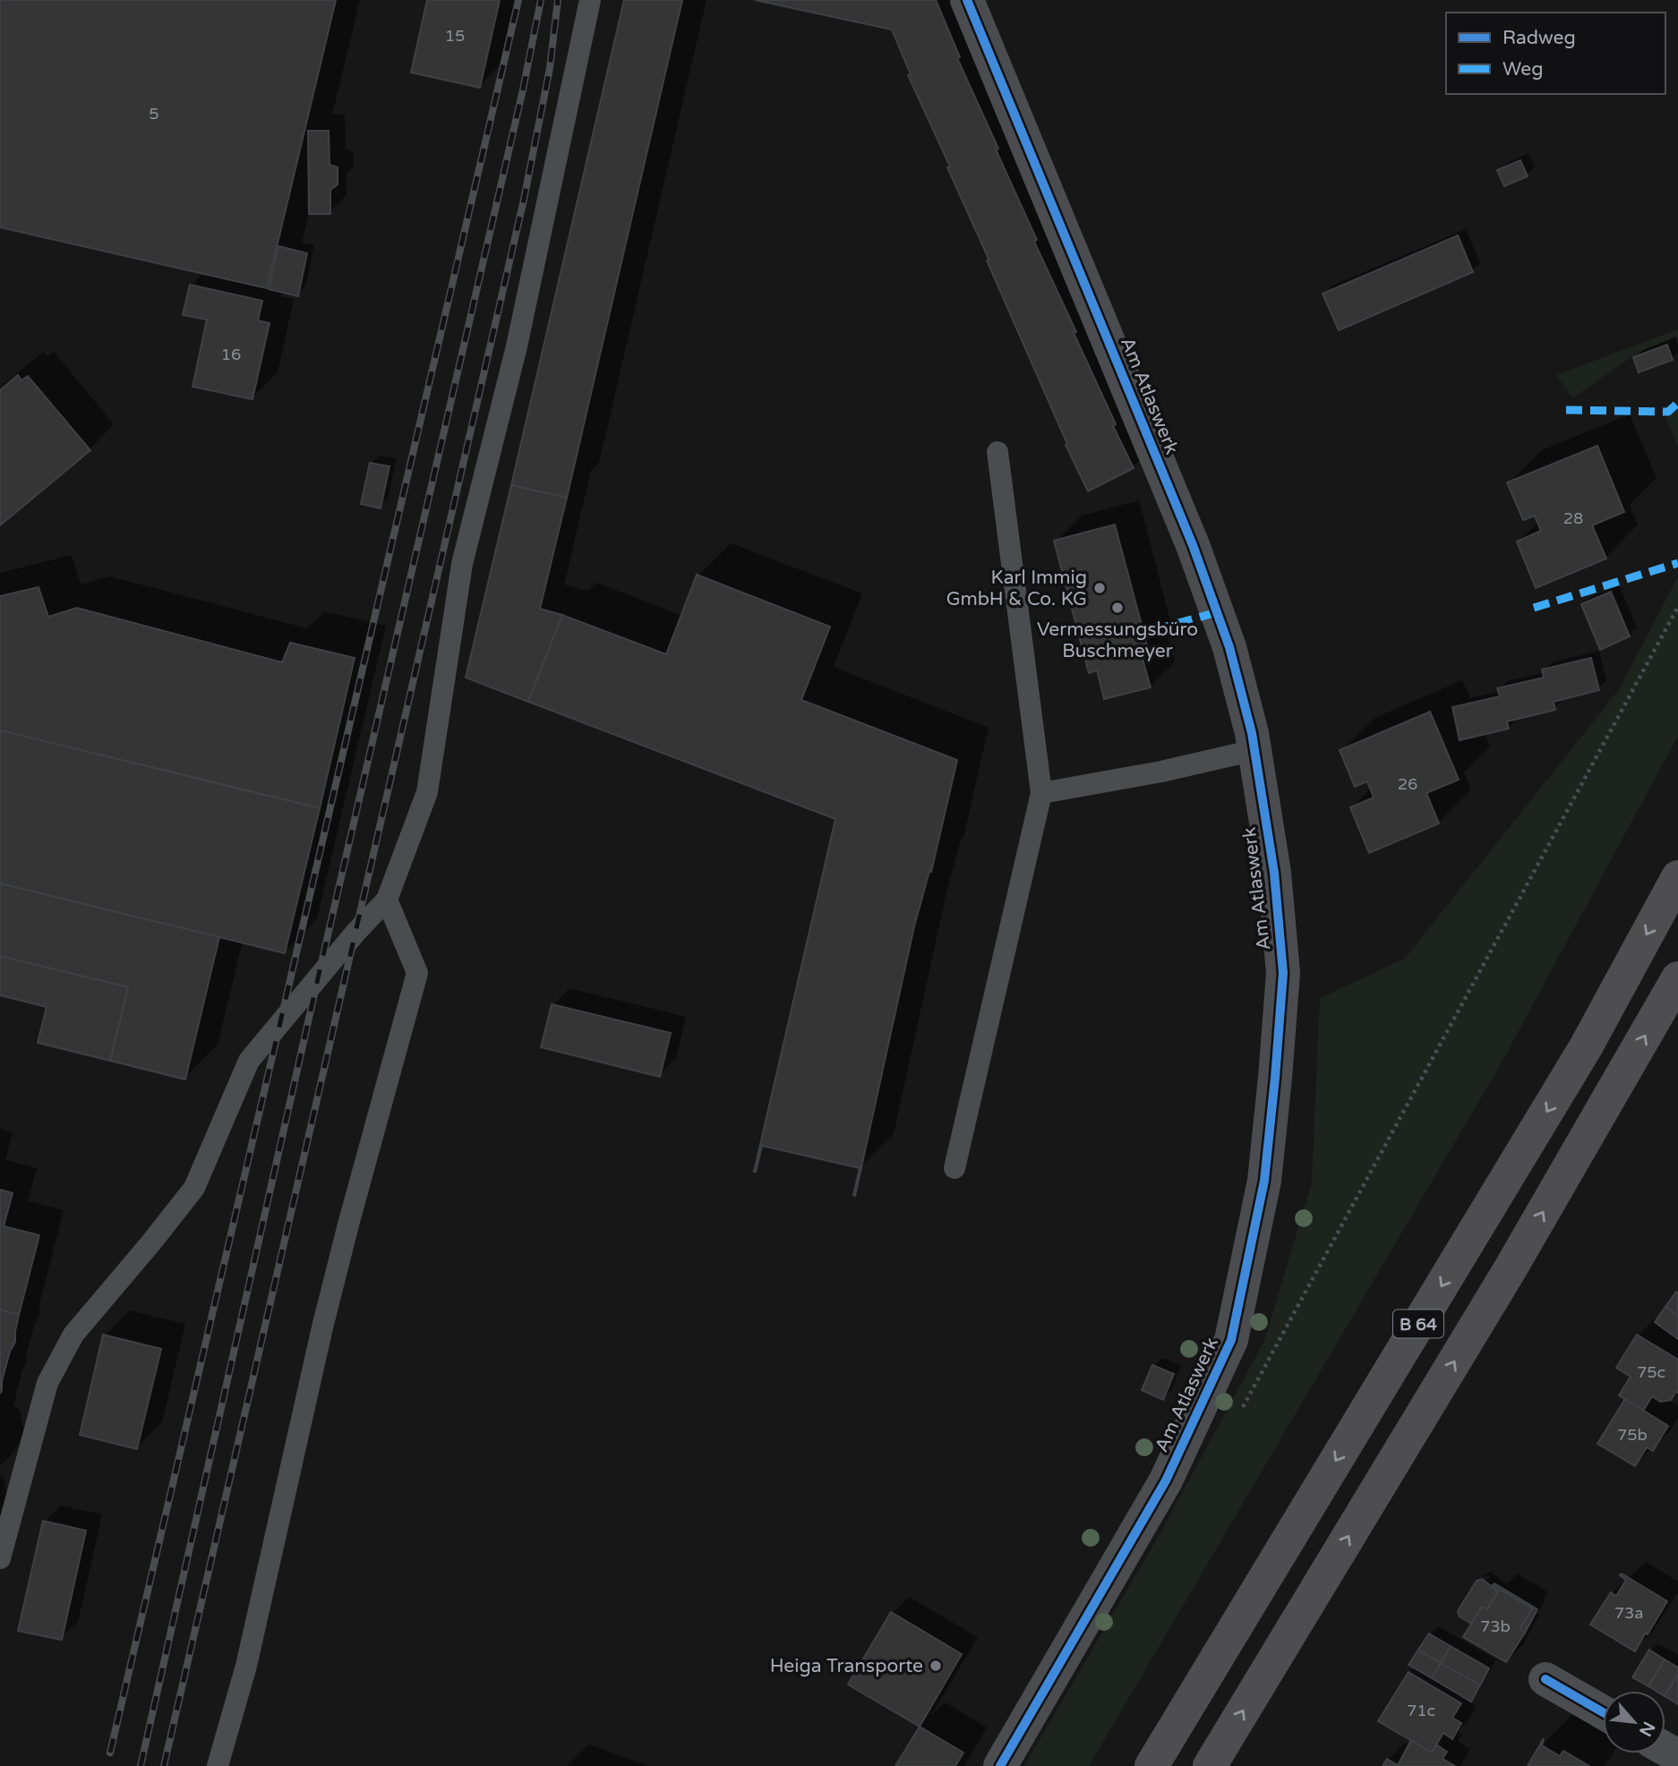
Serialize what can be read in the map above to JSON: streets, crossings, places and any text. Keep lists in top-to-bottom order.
{
  "streets": {
    "highway": ["B 64"],
    "street": ["Am Atlaswerk"]
  },
  "places": ["Karl Immig GmbH & Co. KG", "Vermessungsbüro Buschmeyer", "Heiga Transporte"],
  "house_numbers": [
    "15",
    "5",
    "16",
    "28",
    "26",
    "75c",
    "75b",
    "73a",
    "73b",
    "71c"
  ],
  "legend": ["Radweg", "Weg"],
  "north": "bottom right"
}
